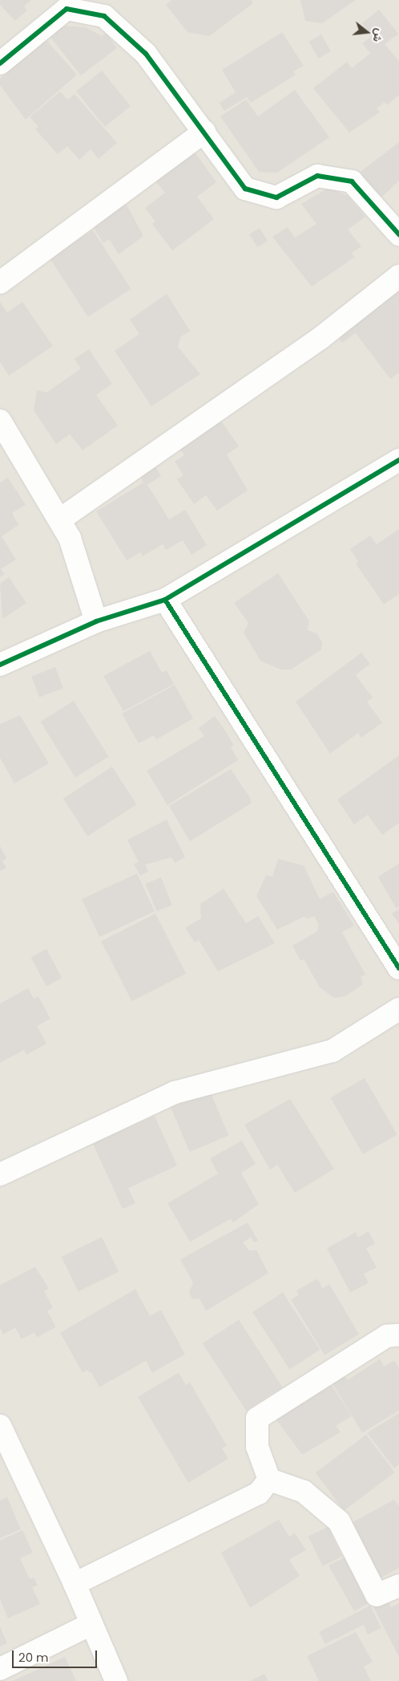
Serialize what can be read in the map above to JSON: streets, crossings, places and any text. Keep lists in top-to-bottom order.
{
  "scale_bar": "20 m",
  "north": "right"
}
